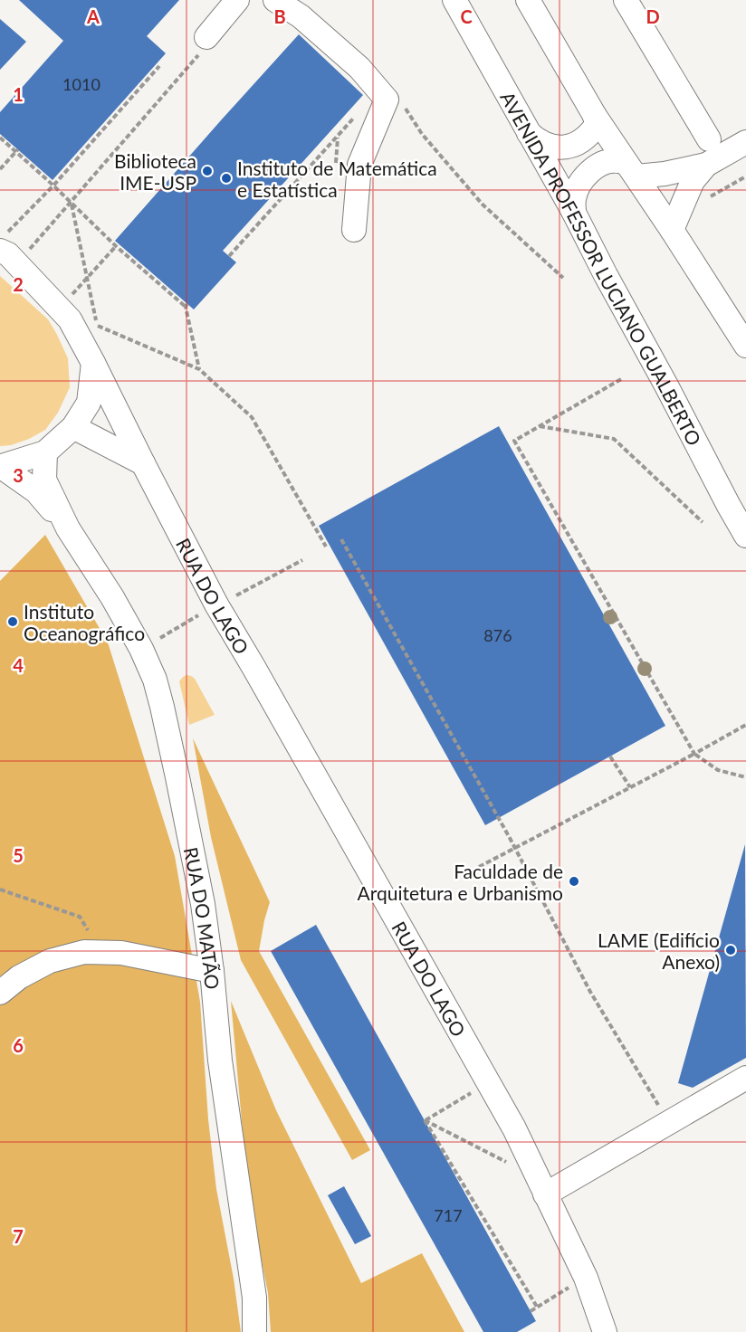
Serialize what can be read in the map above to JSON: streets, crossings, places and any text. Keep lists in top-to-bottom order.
{
  "streets": {
    "street": ["AVENIDA PROFESSOR LUCIANO GUALBERTO", "RUA DO LAGO", "RUA DO MATÃO"]
  },
  "places": [
    "Biblioteca IME-USP",
    "Instituto de Matemática e Estatística",
    "Instituto Oceanográfico",
    "Faculdade de Arquitetura e Urbanismo",
    "LAME (Edifício Anexo)"
  ],
  "house_numbers": ["1010", "876", "717"],
  "grid": {
    "columns": [
      "A",
      "B",
      "C",
      "D"
    ],
    "rows": [
      "1",
      "2",
      "3",
      "4",
      "5",
      "6",
      "7"
    ]
  }
}
